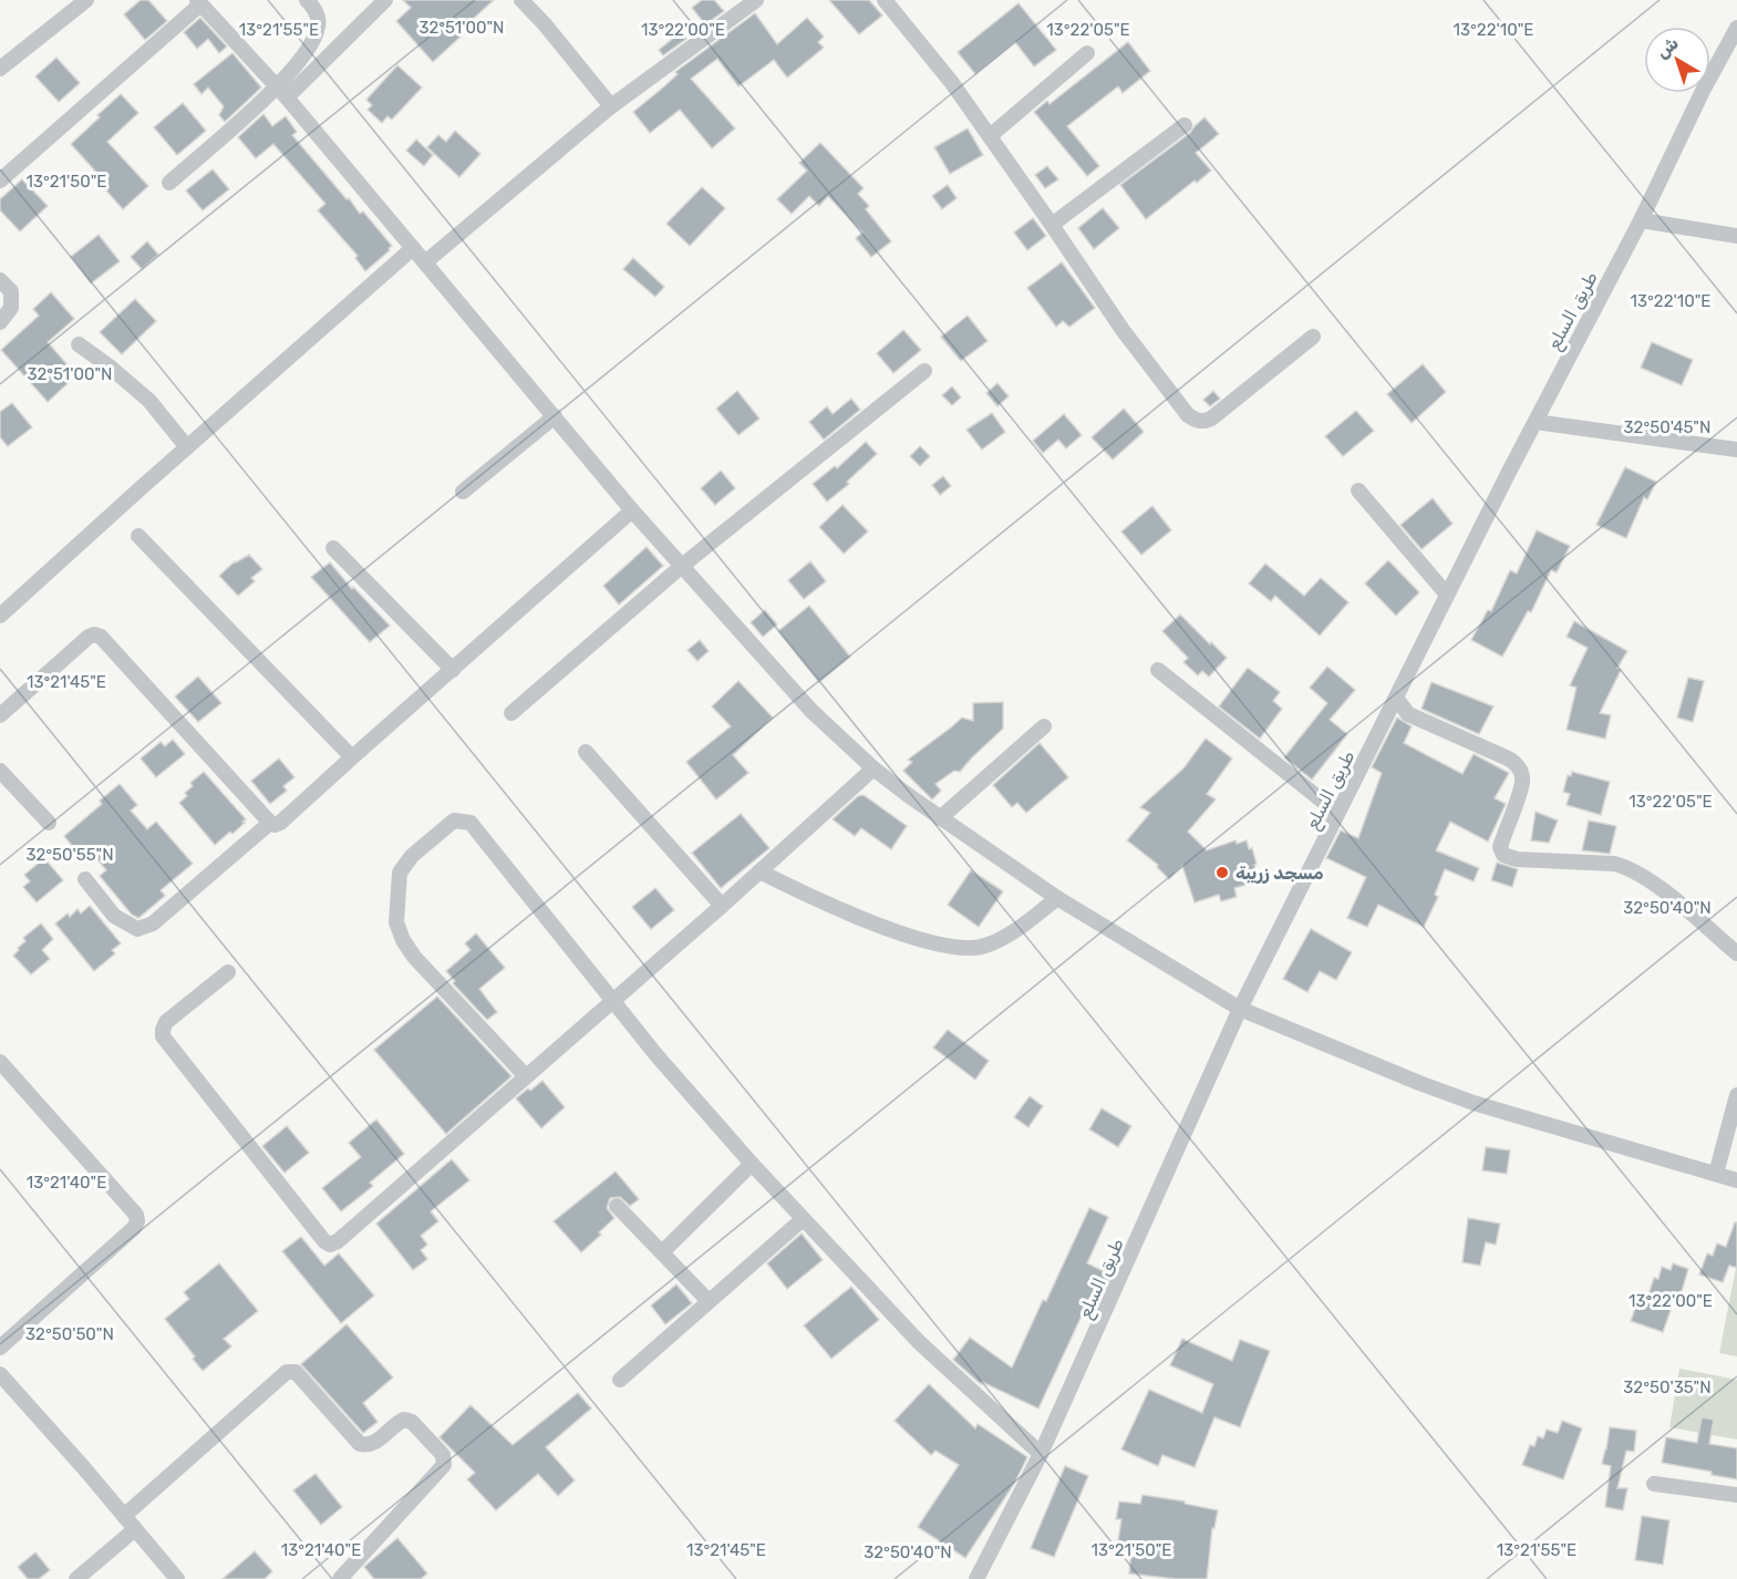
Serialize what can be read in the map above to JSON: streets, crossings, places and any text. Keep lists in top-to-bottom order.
{
  "streets": {
    "street": ["طريق السلع"]
  },
  "places": ["مسجد زريبة"],
  "north": "top left",
  "coordinates": [
    "32°51'00\"N",
    "13°21'55\"E",
    "13°22'00\"E",
    "13°22'05\"E",
    "13°22'10\"E",
    "13°21'50\"E",
    "32°50'45\"N",
    "13°21'45\"E",
    "32°50'55\"N",
    "32°50'40\"N",
    "13°21'40\"E",
    "32°50'50\"N",
    "32°50'35\"N"
  ]
}
